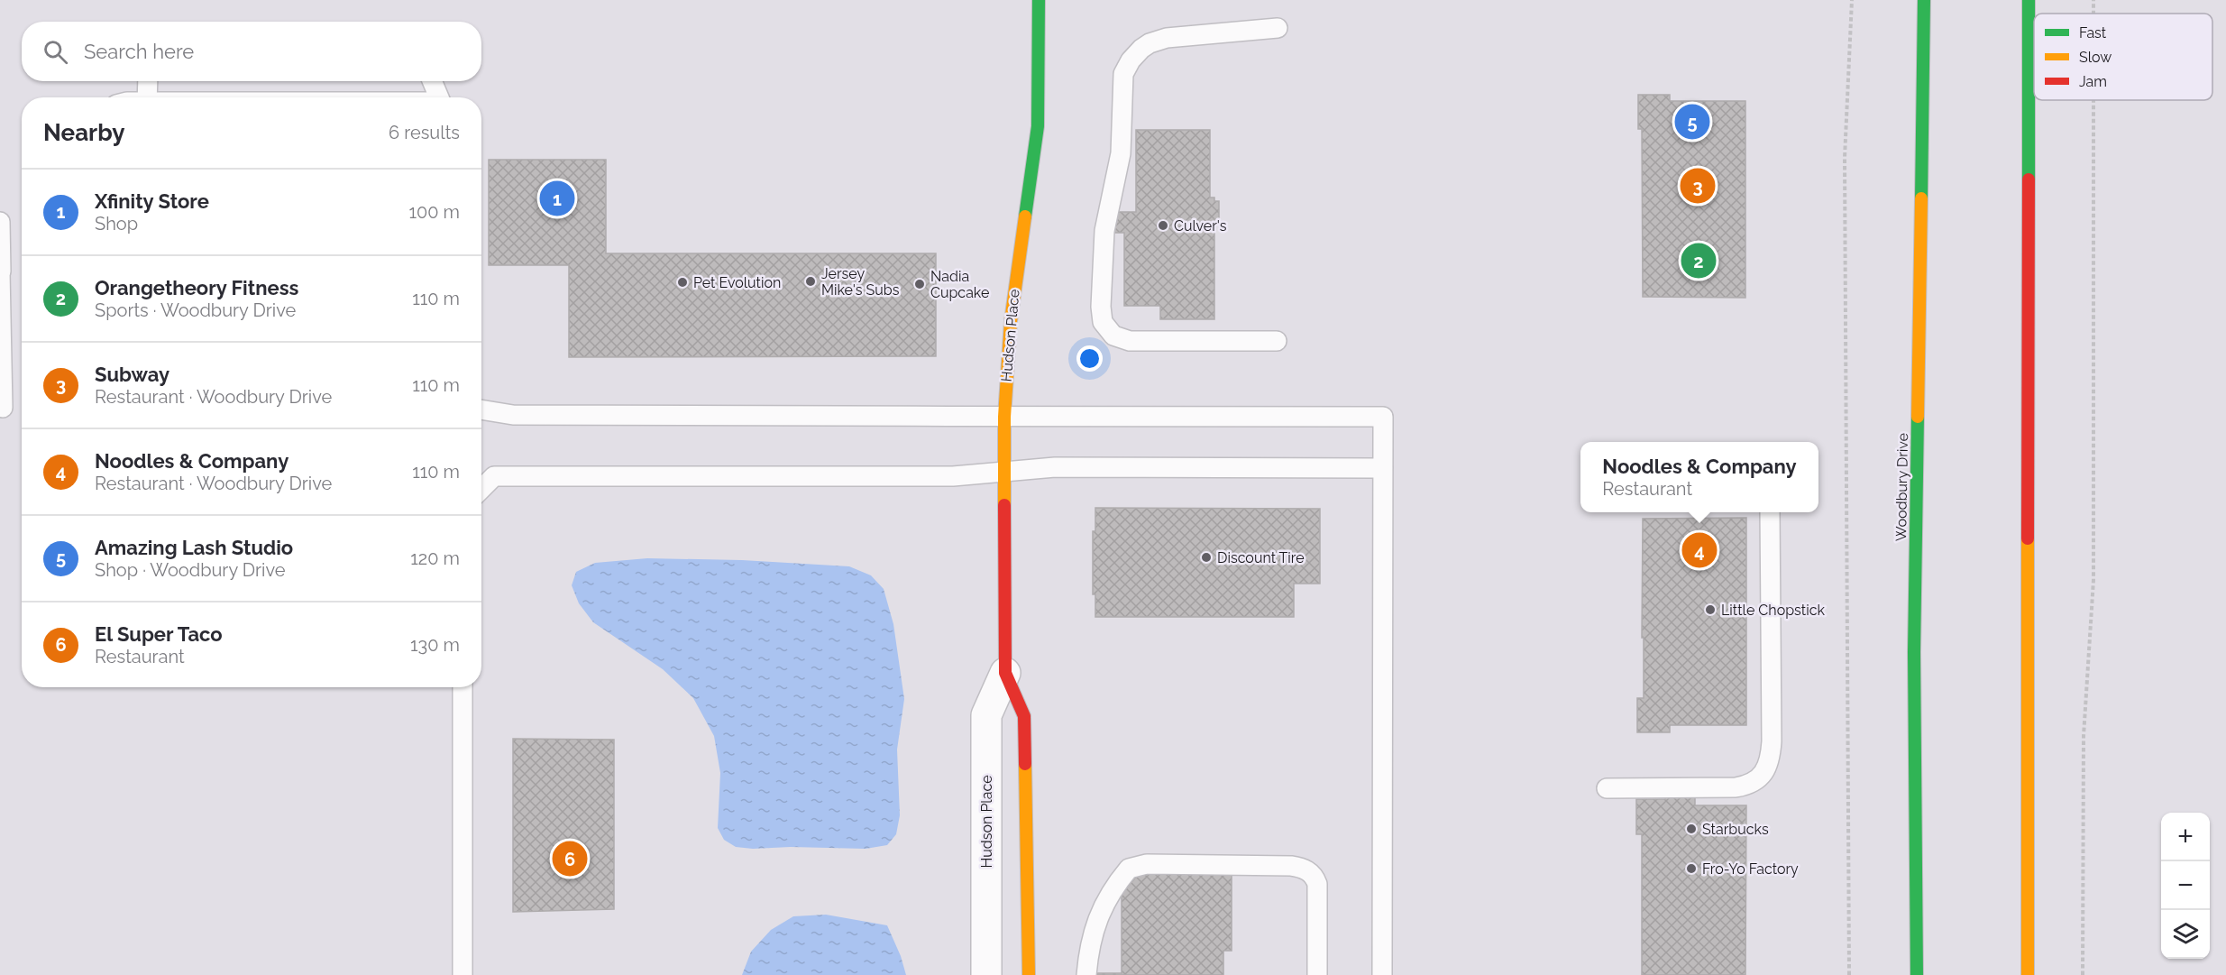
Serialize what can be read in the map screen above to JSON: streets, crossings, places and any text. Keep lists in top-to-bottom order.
{
  "streets": {
    "main road": ["Hudson Place", "Woodbury Drive"]
  },
  "places": [
    "Culver's",
    "Jersey Mike's Subs",
    "Pet Evolution",
    "Nadia Cupcake",
    "Discount Tire",
    "Little Chopstick",
    "Starbucks",
    "Fro-Yo Factory"
  ],
  "legend": ["Fast", "Slow", "Jam"],
  "page": {
    "search": "Search here",
    "heading": ["Nearby", "6 results"],
    "pins": [
      "5",
      "3",
      "1",
      "2",
      "4",
      "6"
    ],
    "list": [
      {
        "mark": "1",
        "name": "Xfinity Store",
        "note": "Shop",
        "value": "100 m"
      },
      {
        "mark": "2",
        "name": "Orangetheory Fitness",
        "note": "Sports · Woodbury Drive",
        "value": "110 m"
      },
      {
        "mark": "3",
        "name": "Subway",
        "note": "Restaurant · Woodbury Drive",
        "value": "110 m"
      },
      {
        "mark": "4",
        "name": "Noodles & Company",
        "note": "Restaurant · Woodbury Drive",
        "value": "110 m"
      },
      {
        "mark": "5",
        "name": "Amazing Lash Studio",
        "note": "Shop · Woodbury Drive",
        "value": "120 m"
      },
      {
        "mark": "6",
        "name": "El Super Taco",
        "note": "Restaurant",
        "value": "130 m"
      }
    ],
    "popup": ["Noodles & Company", "Restaurant"],
    "map_buttons": ["+", "−"]
  }
}
